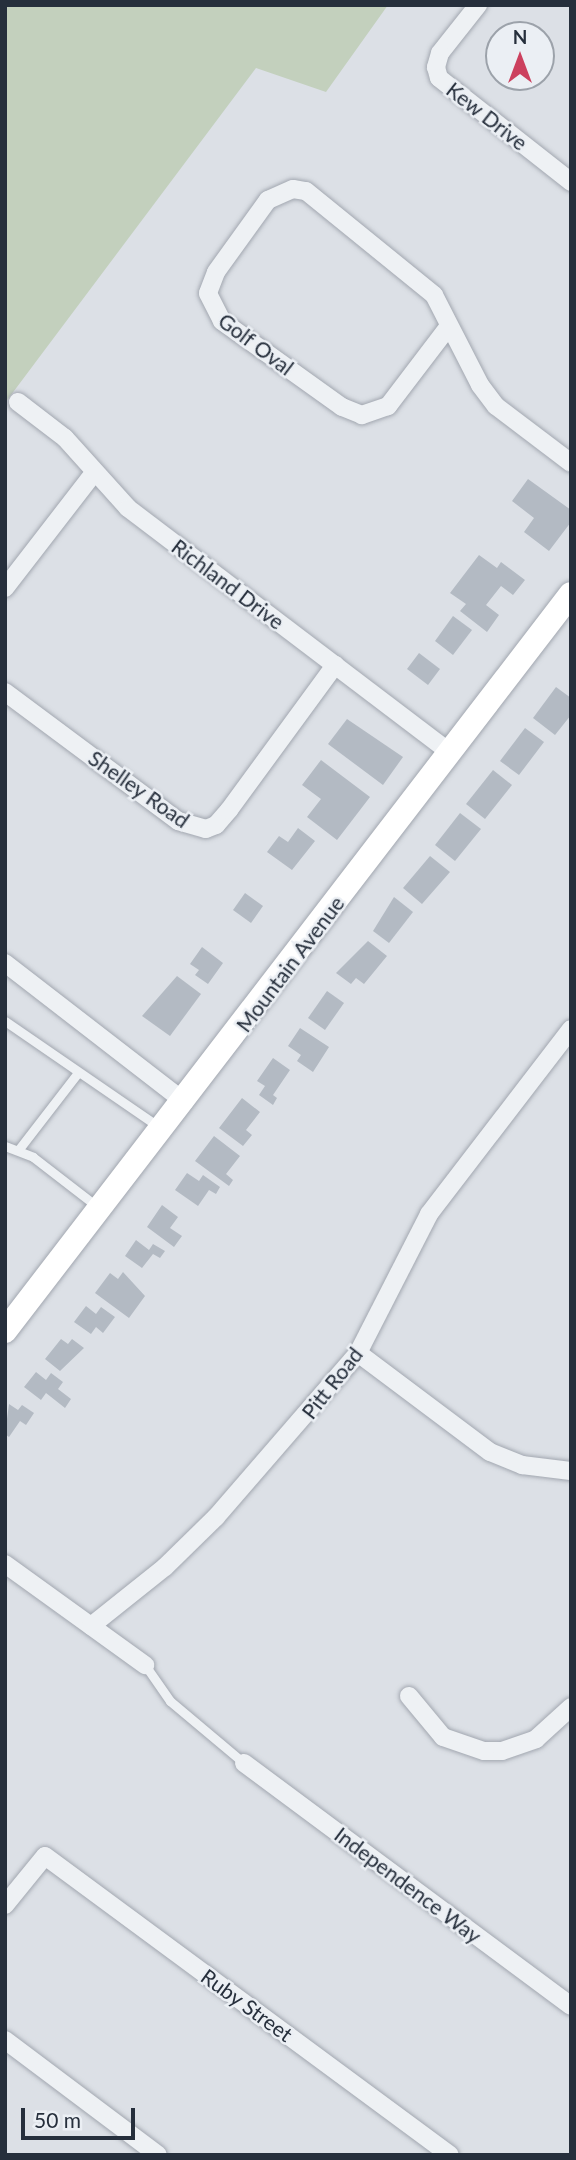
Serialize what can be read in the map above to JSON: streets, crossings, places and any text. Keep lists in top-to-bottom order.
{
  "streets": {
    "street": [
      "Kew Drive",
      "Golf Oval",
      "Richland Drive",
      "Shelley Road",
      "Mountain Avenue",
      "Pitt Road",
      "Independence Way",
      "Ruby Street"
    ]
  },
  "crossings": [
    ["Richland Drive", "Shelley Road"],
    ["Richland Drive", "Mountain Avenue"]
  ],
  "scale_bar": "50 m",
  "north": "top"
}
